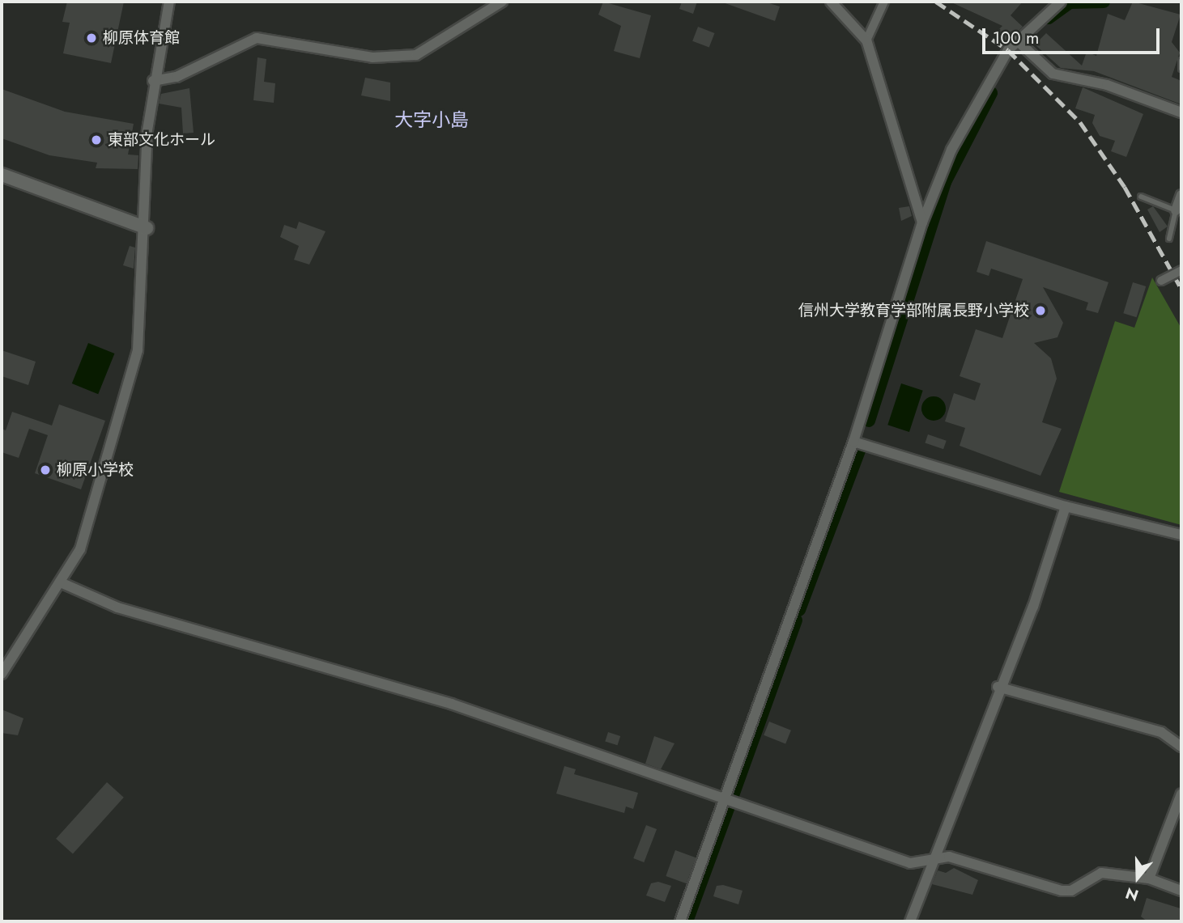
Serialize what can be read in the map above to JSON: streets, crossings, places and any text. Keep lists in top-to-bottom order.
{
  "districts": ["大字小島"],
  "places": [
    "柳原体育館",
    "東部文化ホール",
    "信州大学教育学部附属長野小学校",
    "柳原小学校"
  ],
  "scale_bar": "100 m",
  "north": "bottom"
}
